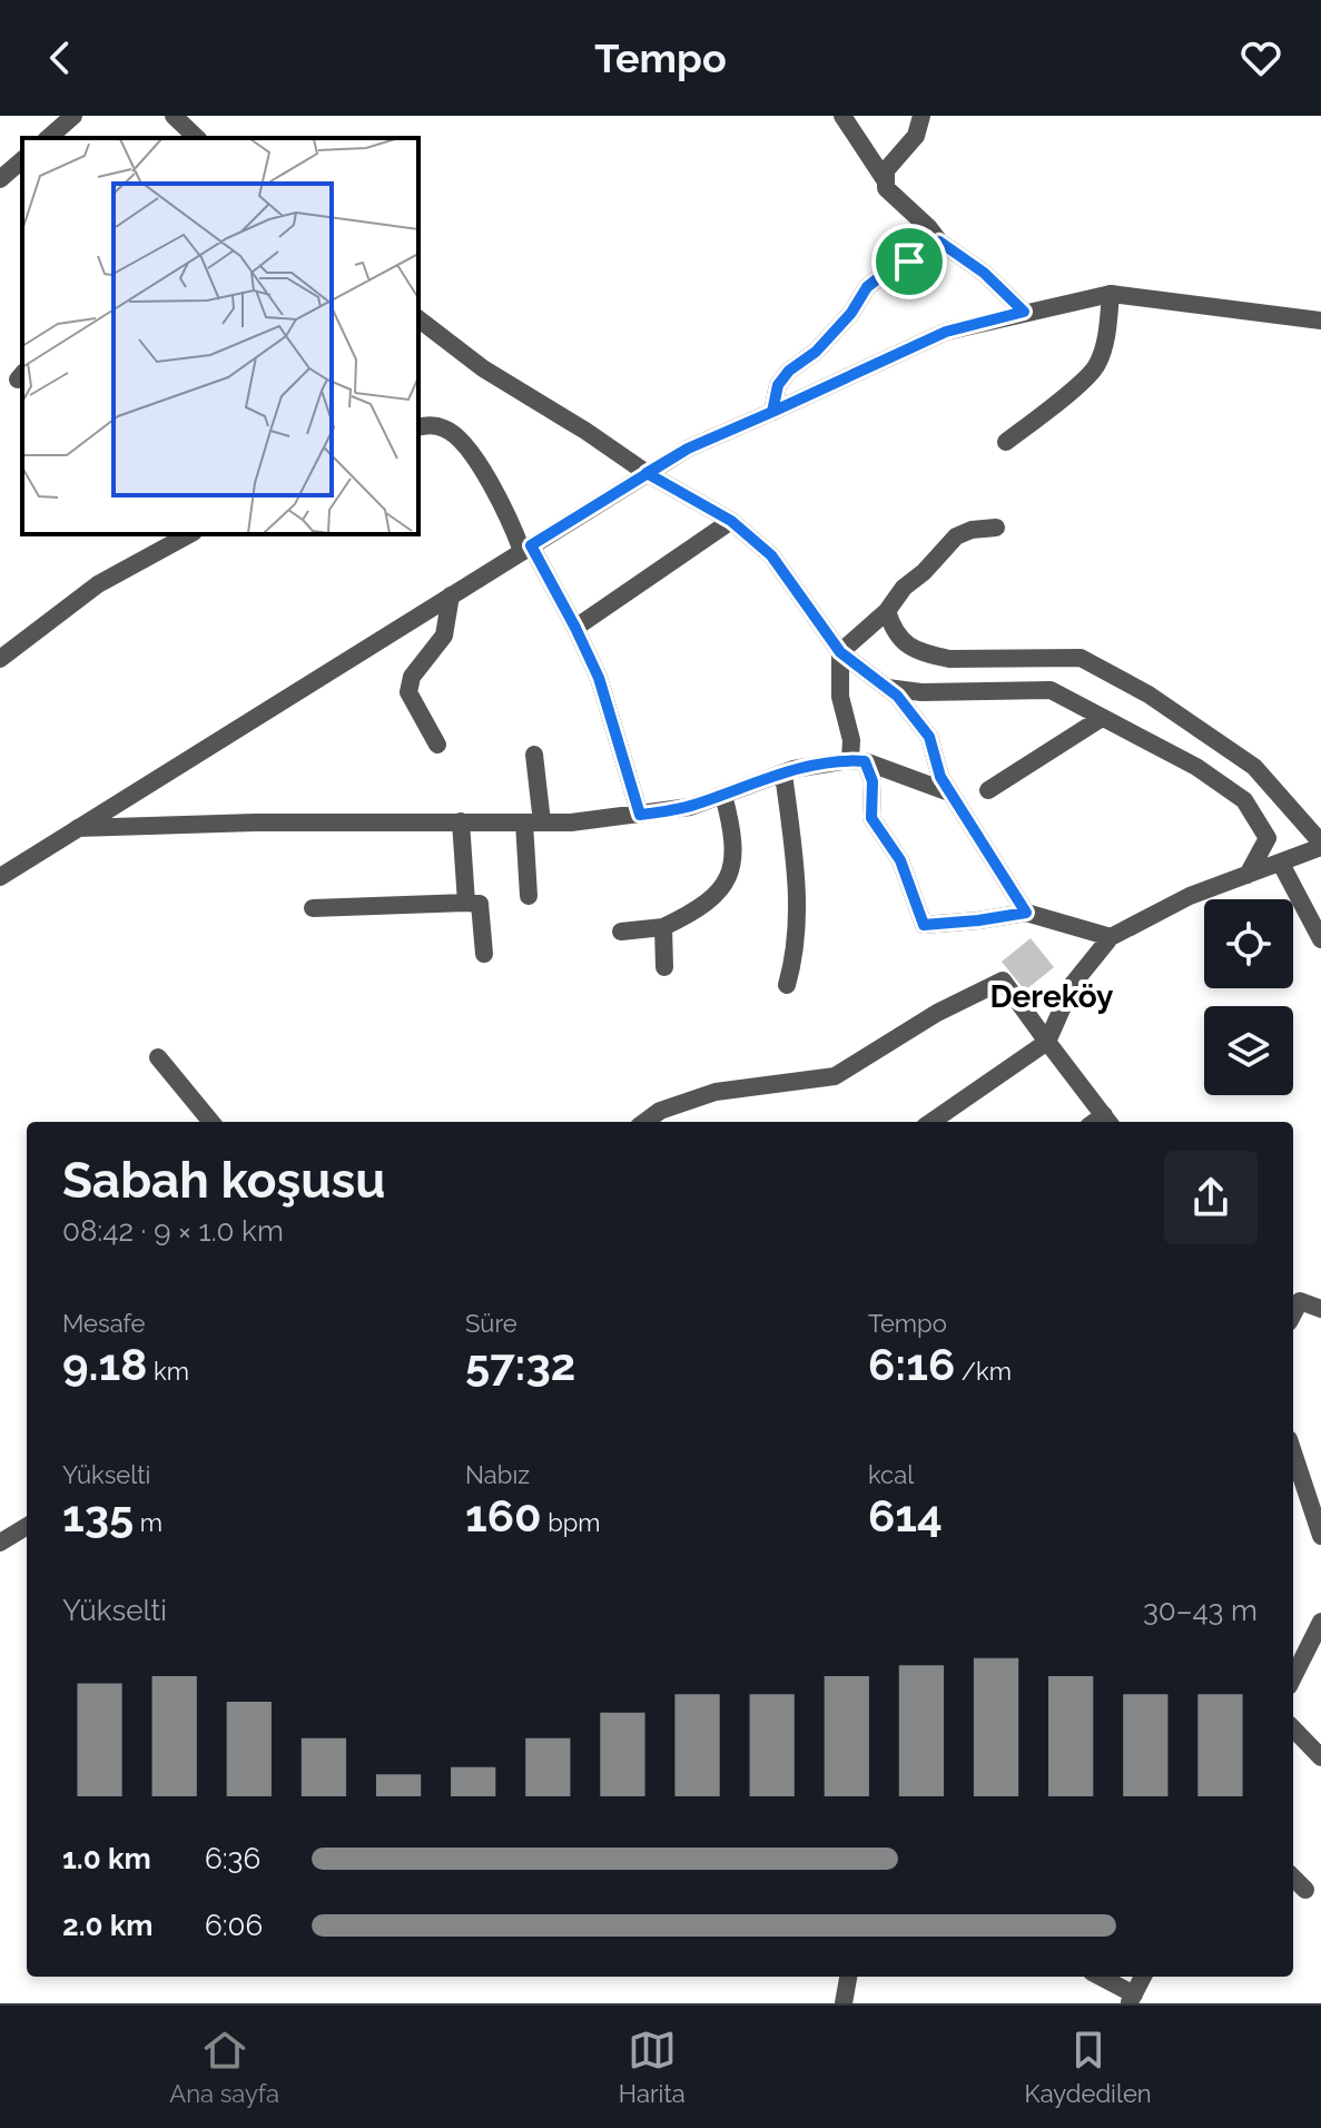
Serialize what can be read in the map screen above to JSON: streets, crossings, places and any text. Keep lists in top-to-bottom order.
{
  "districts": ["Dereköy"],
  "page": {
    "header": "Tempo",
    "heading": ["Sabah koşusu", "08:42 · 9 × 1.0 km"],
    "stats": [
      ["Mesafe", "9.18 km"],
      ["Süre", "57:32"],
      ["Tempo", "6:16 /km"],
      ["Yükselti", "135 m"],
      ["Nabız", "160 bpm"],
      ["kcal", "614"]
    ],
    "chart": ["Yükselti", "30–43 m"],
    "list": [
      {
        "name": "1.0 km",
        "note": "6:36"
      },
      {
        "name": "2.0 km",
        "note": "6:06"
      }
    ],
    "tabs": ["Ana sayfa", "Harita", "Kaydedilen"]
  }
}
